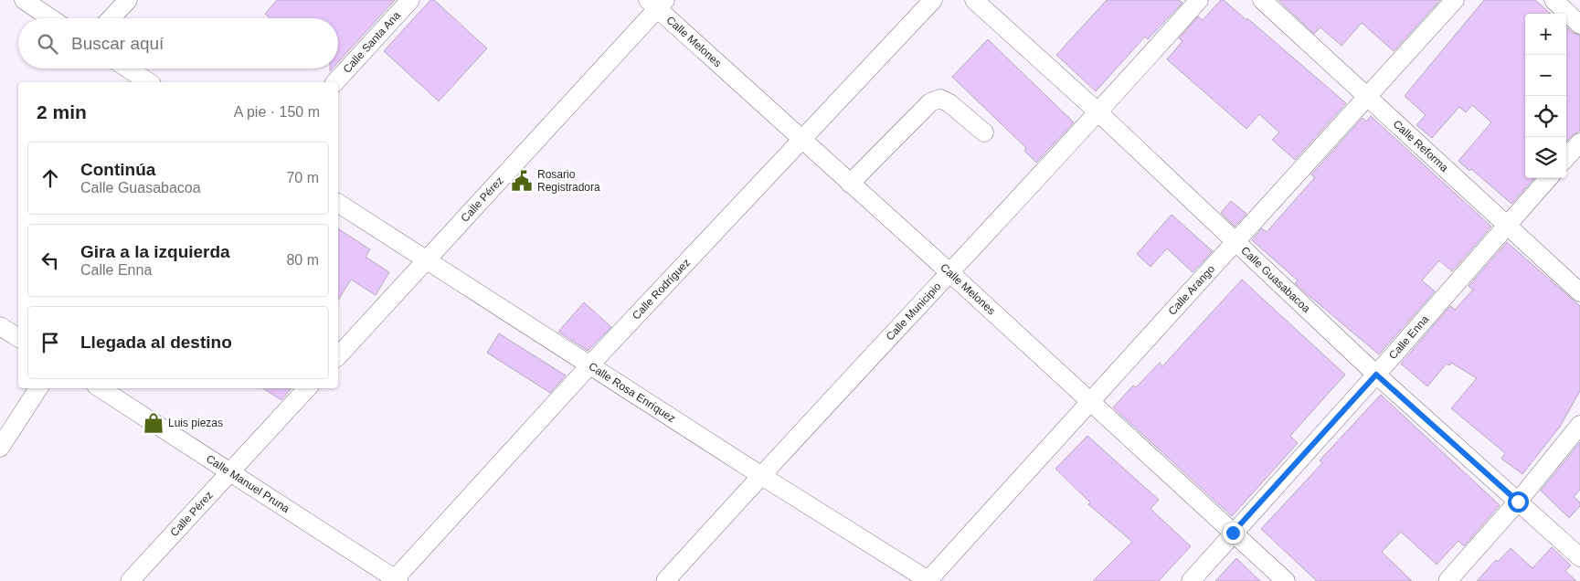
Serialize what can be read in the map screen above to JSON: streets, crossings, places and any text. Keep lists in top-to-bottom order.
{
  "streets": {
    "street": [
      "Calle Melones",
      "Calle Santa Ana",
      "Calle Reforma",
      "Calle Pérez",
      "Calle Guasabacoa",
      "Calle Rodríguez",
      "Calle Arango",
      "Calle Municipio",
      "Calle Enna",
      "Calle Rosa Enríquez",
      "Calle Manuel Pruna"
    ]
  },
  "crossings": [
    ["Calle Melones", "Calle Pérez"],
    ["Calle Melones", "Calle Rodríguez"],
    ["Calle Melones", "Calle Arango"],
    ["Calle Melones", "Calle Municipio"],
    ["Calle Melones", "Calle Enna"],
    ["Calle Reforma", "Calle Arango"],
    ["Calle Reforma", "Calle Enna"],
    ["Calle Pérez", "Calle Rosa Enríquez"],
    ["Calle Pérez", "Calle Manuel Pruna"],
    ["Calle Guasabacoa", "Calle Arango"],
    ["Calle Guasabacoa", "Calle Municipio"],
    ["Calle Guasabacoa", "Calle Enna"],
    ["Calle Rodríguez", "Calle Rosa Enríquez"],
    ["Calle Rodríguez", "Calle Manuel Pruna"],
    ["Calle Arango", "Calle Rosa Enríquez"],
    ["Calle Municipio", "Calle Rosa Enríquez"]
  ],
  "places": {
    "public building": ["Rosario Registradora"],
    "shop": ["Luis piezas"]
  },
  "page": {
    "map_buttons": ["+", "−"],
    "search": "Buscar aquí",
    "heading": ["2 min", "A pie · 150 m"],
    "list": [
      ["Continúa", "Calle Guasabacoa", "70 m"],
      ["Gira a la izquierda", "Calle Enna", "80 m"],
      "Llegada al destino"
    ]
  }
}
